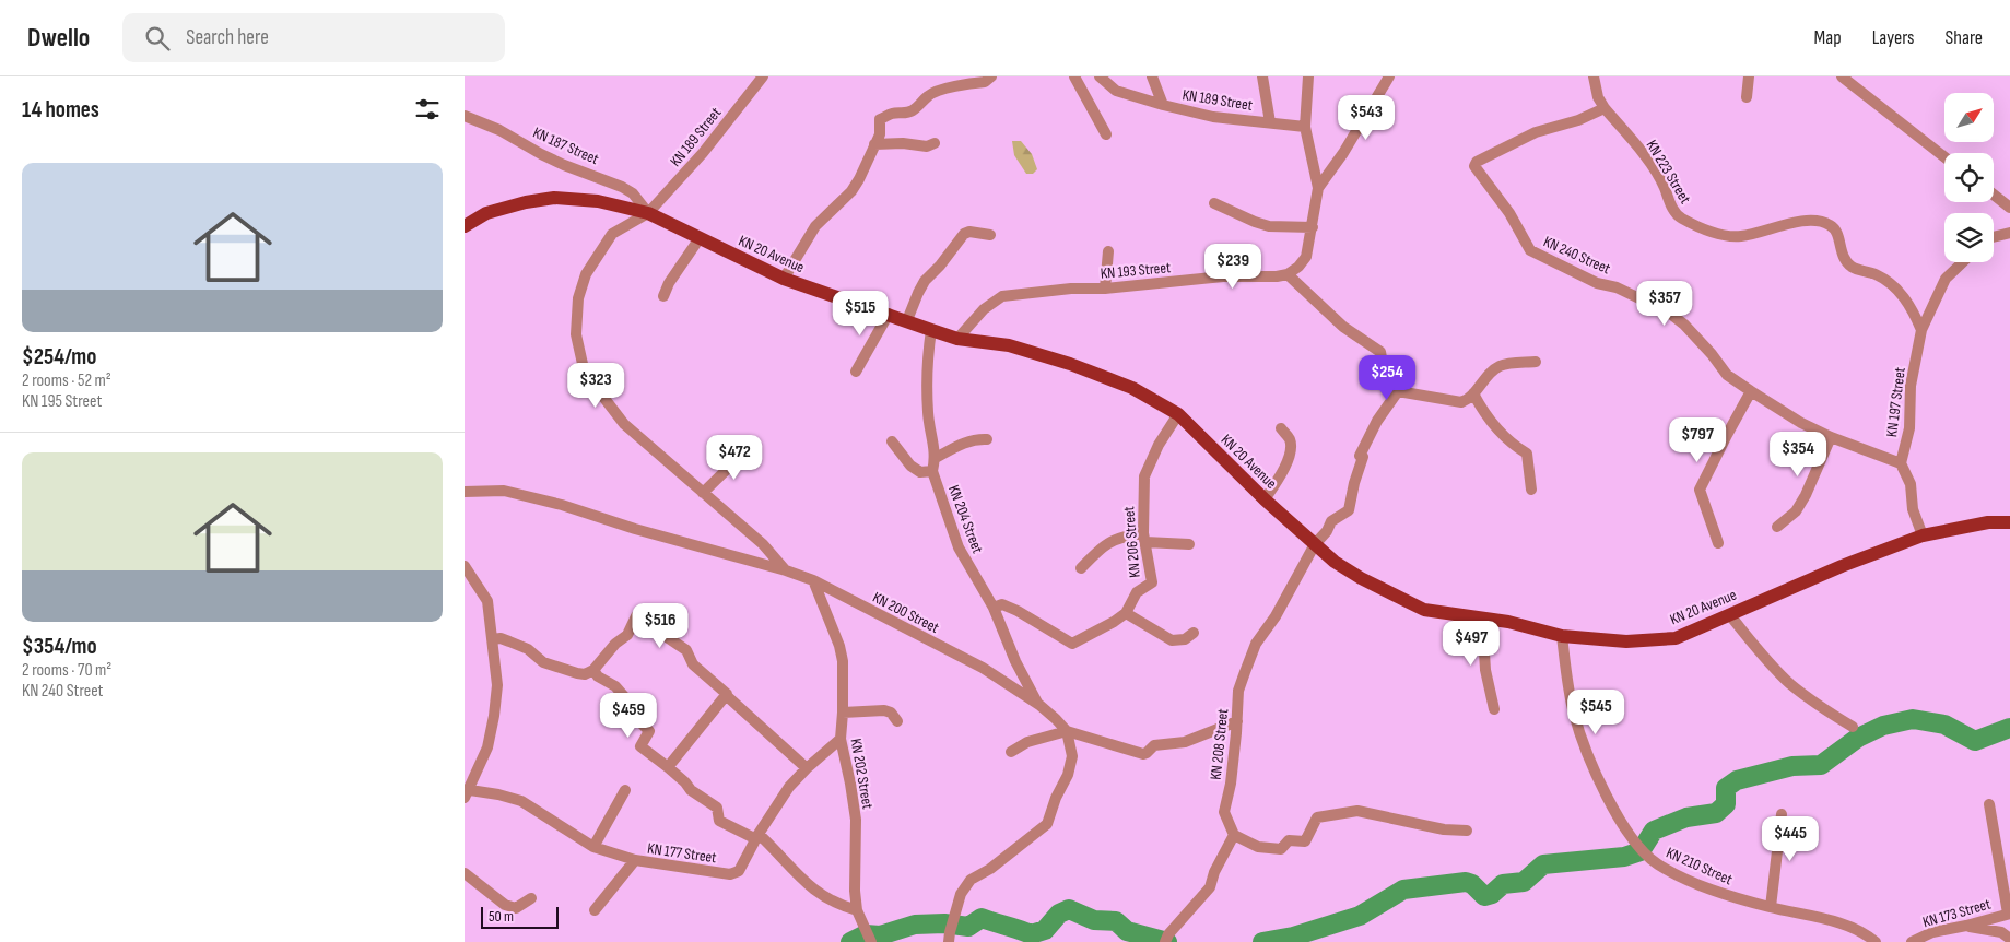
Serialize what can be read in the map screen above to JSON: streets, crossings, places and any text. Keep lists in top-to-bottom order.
{
  "streets": {
    "main road": ["KN 20 Avenue"],
    "street": [
      "KN 189 Street",
      "KN 187 Street",
      "KN 223 Street",
      "KN 240 Street",
      "KN 193 Street",
      "KN 197 Street",
      "KN 204 Street",
      "KN 206 Street",
      "KN 200 Street",
      "KN 208 Street",
      "KN 202 Street",
      "KN 177 Street",
      "KN 210 Street",
      "KN 173 Street"
    ]
  },
  "crossings": [
    ["KN 189 Street", "KN 187 Street"],
    ["KN 189 Street", "KN 20 Avenue"],
    ["KN 187 Street", "KN 20 Avenue"],
    ["KN 223 Street", "KN 240 Street"],
    ["KN 223 Street", "KN 197 Street"],
    ["KN 20 Avenue", "KN 193 Street"],
    ["KN 20 Avenue", "KN 204 Street"],
    ["KN 20 Avenue", "KN 206 Street"],
    ["KN 20 Avenue", "KN 208 Street"],
    ["KN 20 Avenue", "KN 210 Street"],
    ["KN 240 Street", "KN 197 Street"],
    ["KN 204 Street", "KN 206 Street"],
    ["KN 204 Street", "KN 200 Street"],
    ["KN 200 Street", "KN 202 Street"],
    ["KN 202 Street", "KN 177 Street"]
  ],
  "scale_bar": "50 m",
  "north": "top right",
  "page": {
    "header": "Dwello",
    "search": "Search here",
    "nav": ["Map", "Layers", "Share"],
    "heading": "14 homes",
    "price": [
      "$543",
      "$239",
      "$357",
      "$515",
      "$254",
      "$323",
      "$797",
      "$354",
      "$472",
      "$516",
      "$497",
      "$545",
      "$459",
      "$445"
    ],
    "list": [
      {
        "name": "$254/mo",
        "note": "2 rooms · 52 m² · KN 195 Street"
      },
      {
        "name": "$354/mo",
        "note": "2 rooms · 70 m² · KN 240 Street"
      }
    ],
    "scale": "50 m"
  }
}
